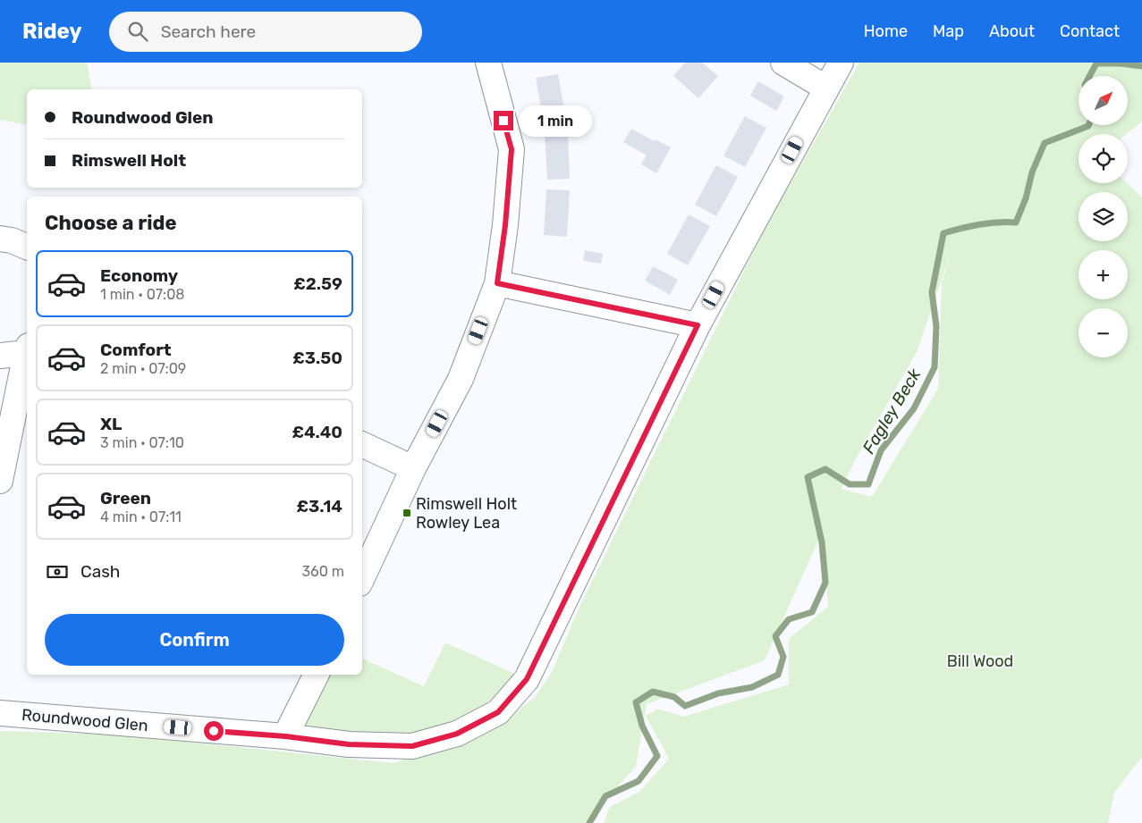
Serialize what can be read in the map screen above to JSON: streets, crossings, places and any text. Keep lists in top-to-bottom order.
{
  "streets": {
    "street": ["Roundwood Glen"]
  },
  "water": ["Fagley Beck"],
  "parks": ["Bill Wood"],
  "places": {
    "transit": ["Rimswell Holt Rowley Lea"]
  },
  "north": "top right",
  "page": {
    "header": "Ridey",
    "search": "Search here",
    "nav": [
      "Home",
      "Map",
      "About",
      "Contact"
    ],
    "map_buttons": ["+", "−"],
    "banner": ["Roundwood Glen", "Rimswell Holt"],
    "bubble": "1 min",
    "heading": "Choose a ride",
    "list": [
      {
        "name": "Economy",
        "note": "1 min · 07:08",
        "value": "£2.59"
      },
      {
        "name": "Comfort",
        "note": "2 min · 07:09",
        "value": "£3.50"
      },
      {
        "name": "XL",
        "note": "3 min · 07:10",
        "value": "£4.40"
      },
      {
        "name": "Green",
        "note": "4 min · 07:11",
        "value": "£3.14"
      }
    ],
    "pay": ["Cash", "360 m"],
    "buttons": "Confirm"
  }
}
